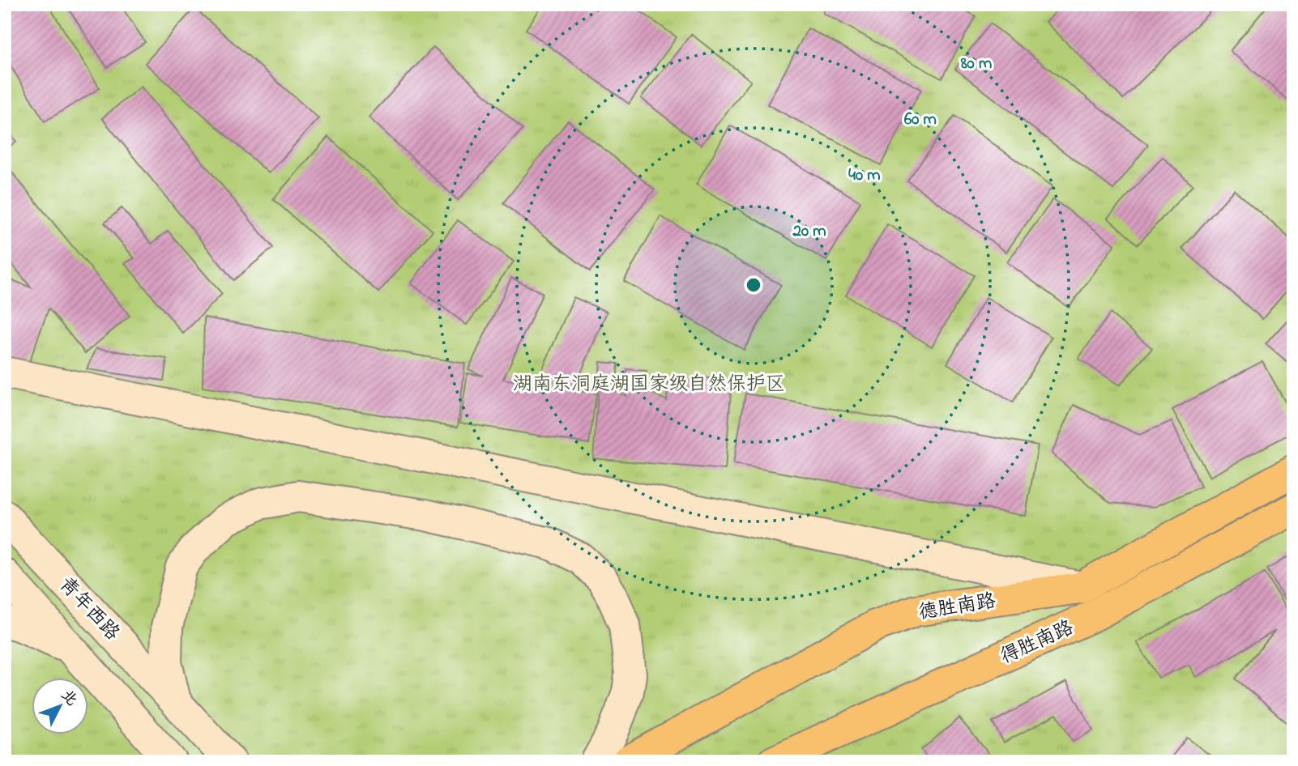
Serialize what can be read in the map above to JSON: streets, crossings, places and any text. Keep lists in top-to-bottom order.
{
  "streets": {
    "main road": ["德胜南路", "青年西路", "得胜南路"]
  },
  "parks": ["湖南东洞庭湖国家级自然保护区"],
  "north": "top right",
  "rings": [
    "80 m",
    "60 m",
    "40 m",
    "20 m"
  ]
}
